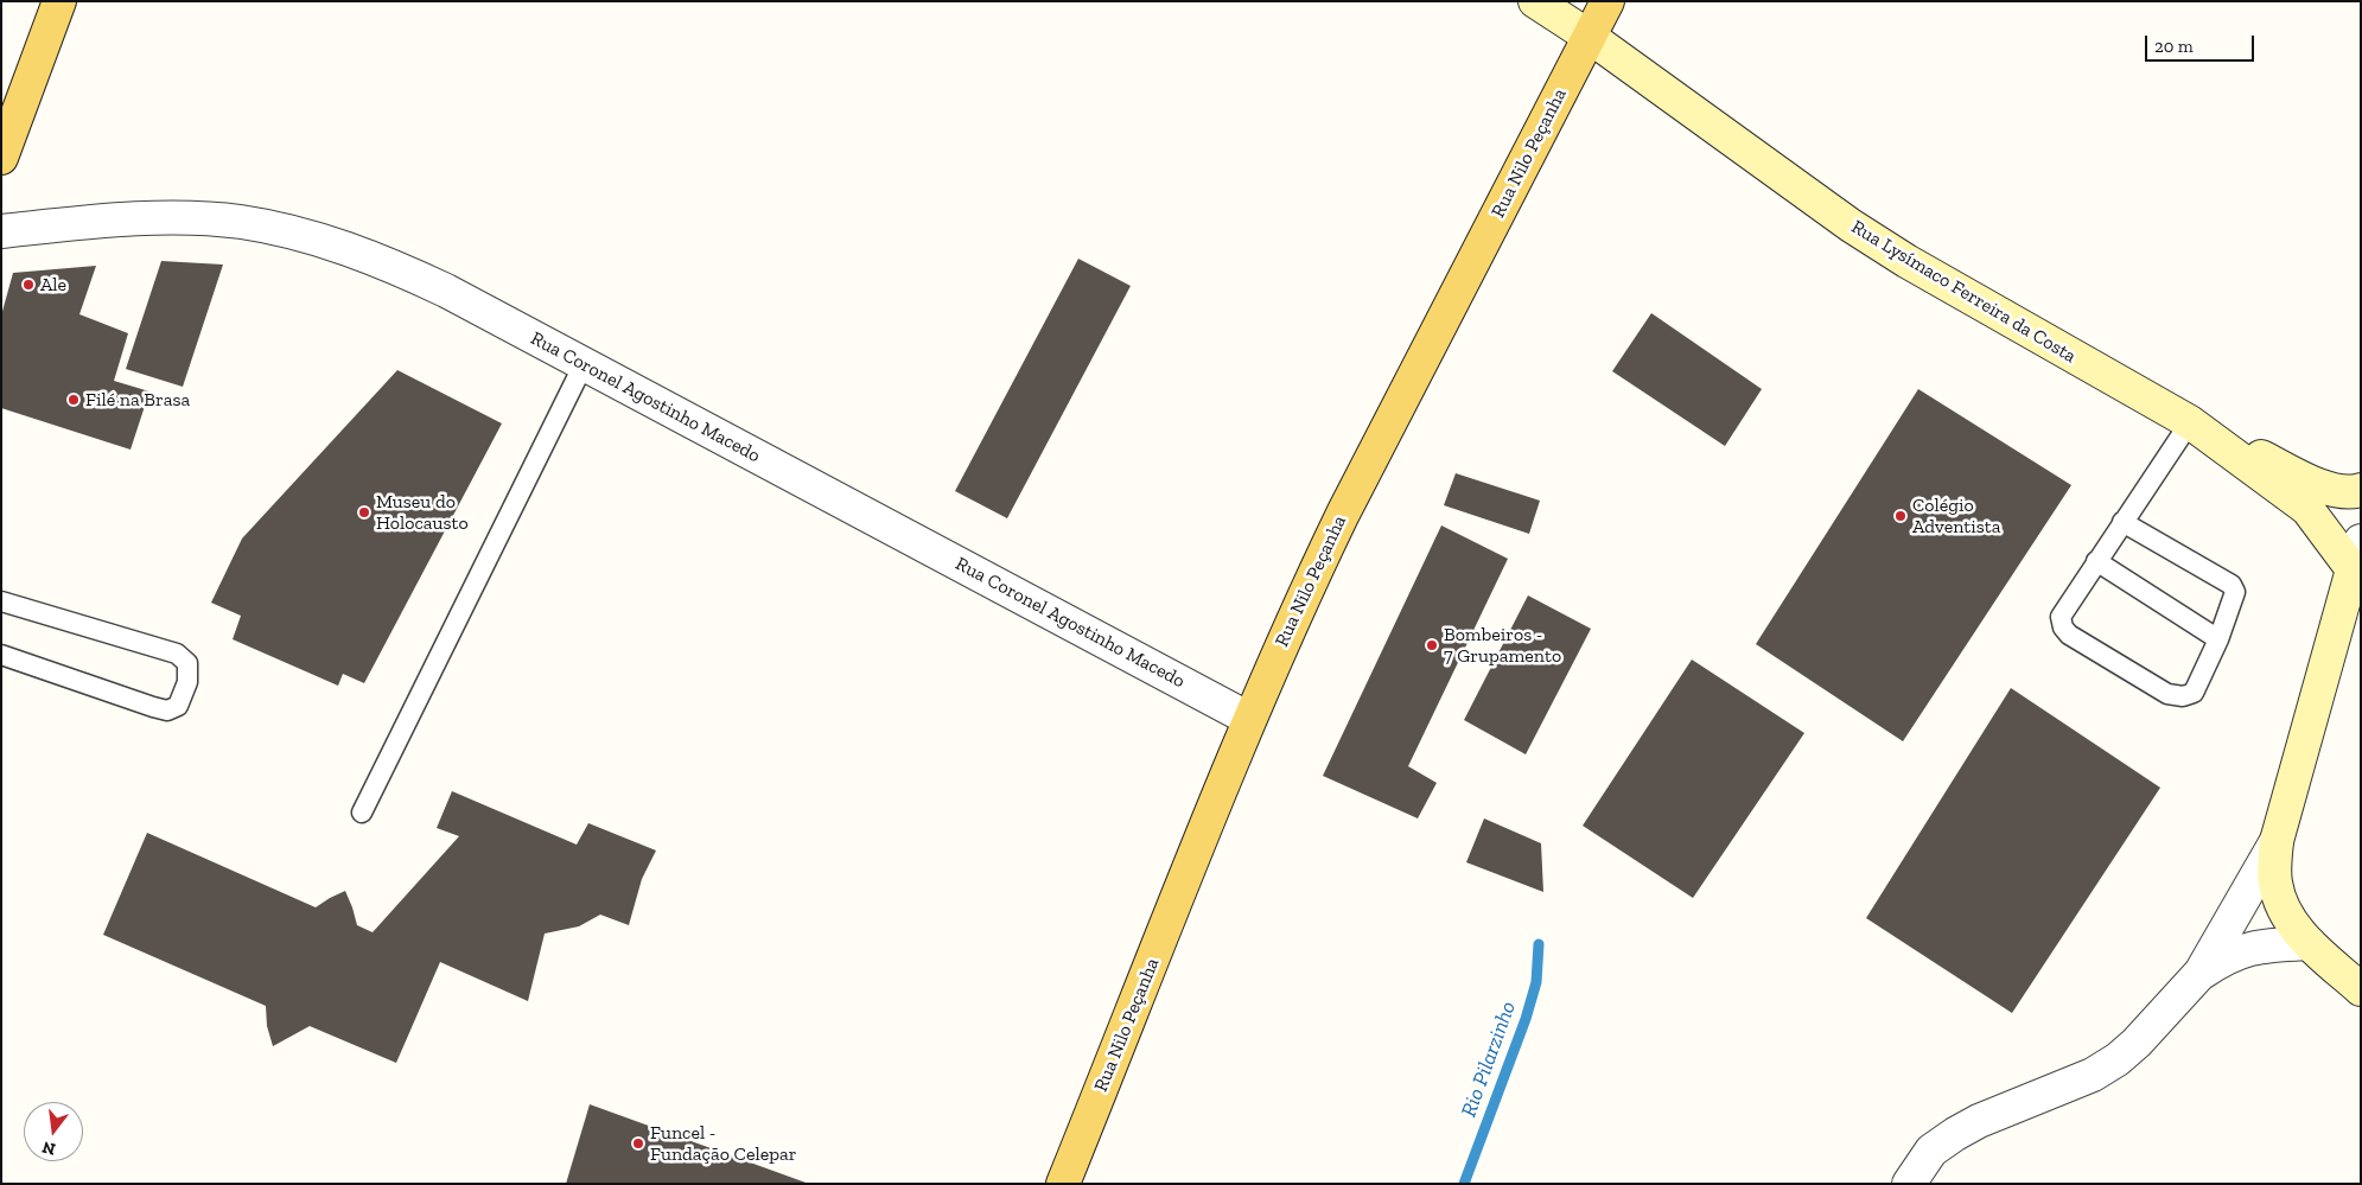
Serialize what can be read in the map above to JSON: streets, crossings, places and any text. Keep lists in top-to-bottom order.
{
  "streets": {
    "main road": ["Rua Nilo Peçanha", "Rua Lysímaco Ferreira da Costa"],
    "street": ["Rua Coronel Agostinho Macedo"]
  },
  "crossings": [
    ["Rua Nilo Peçanha", "Rua Lysímaco Ferreira da Costa"],
    ["Rua Nilo Peçanha", "Rua Coronel Agostinho Macedo"]
  ],
  "water": ["Rio Pilarzinho"],
  "places": [
    "Ale",
    "Filé na Brasa",
    "Museu do Holocausto",
    "Colégio Adventista",
    "Bombeiros - 7 Grupamento",
    "Funcel - Fundação Celepar"
  ],
  "scale_bar": "20 m",
  "north": "bottom"
}
